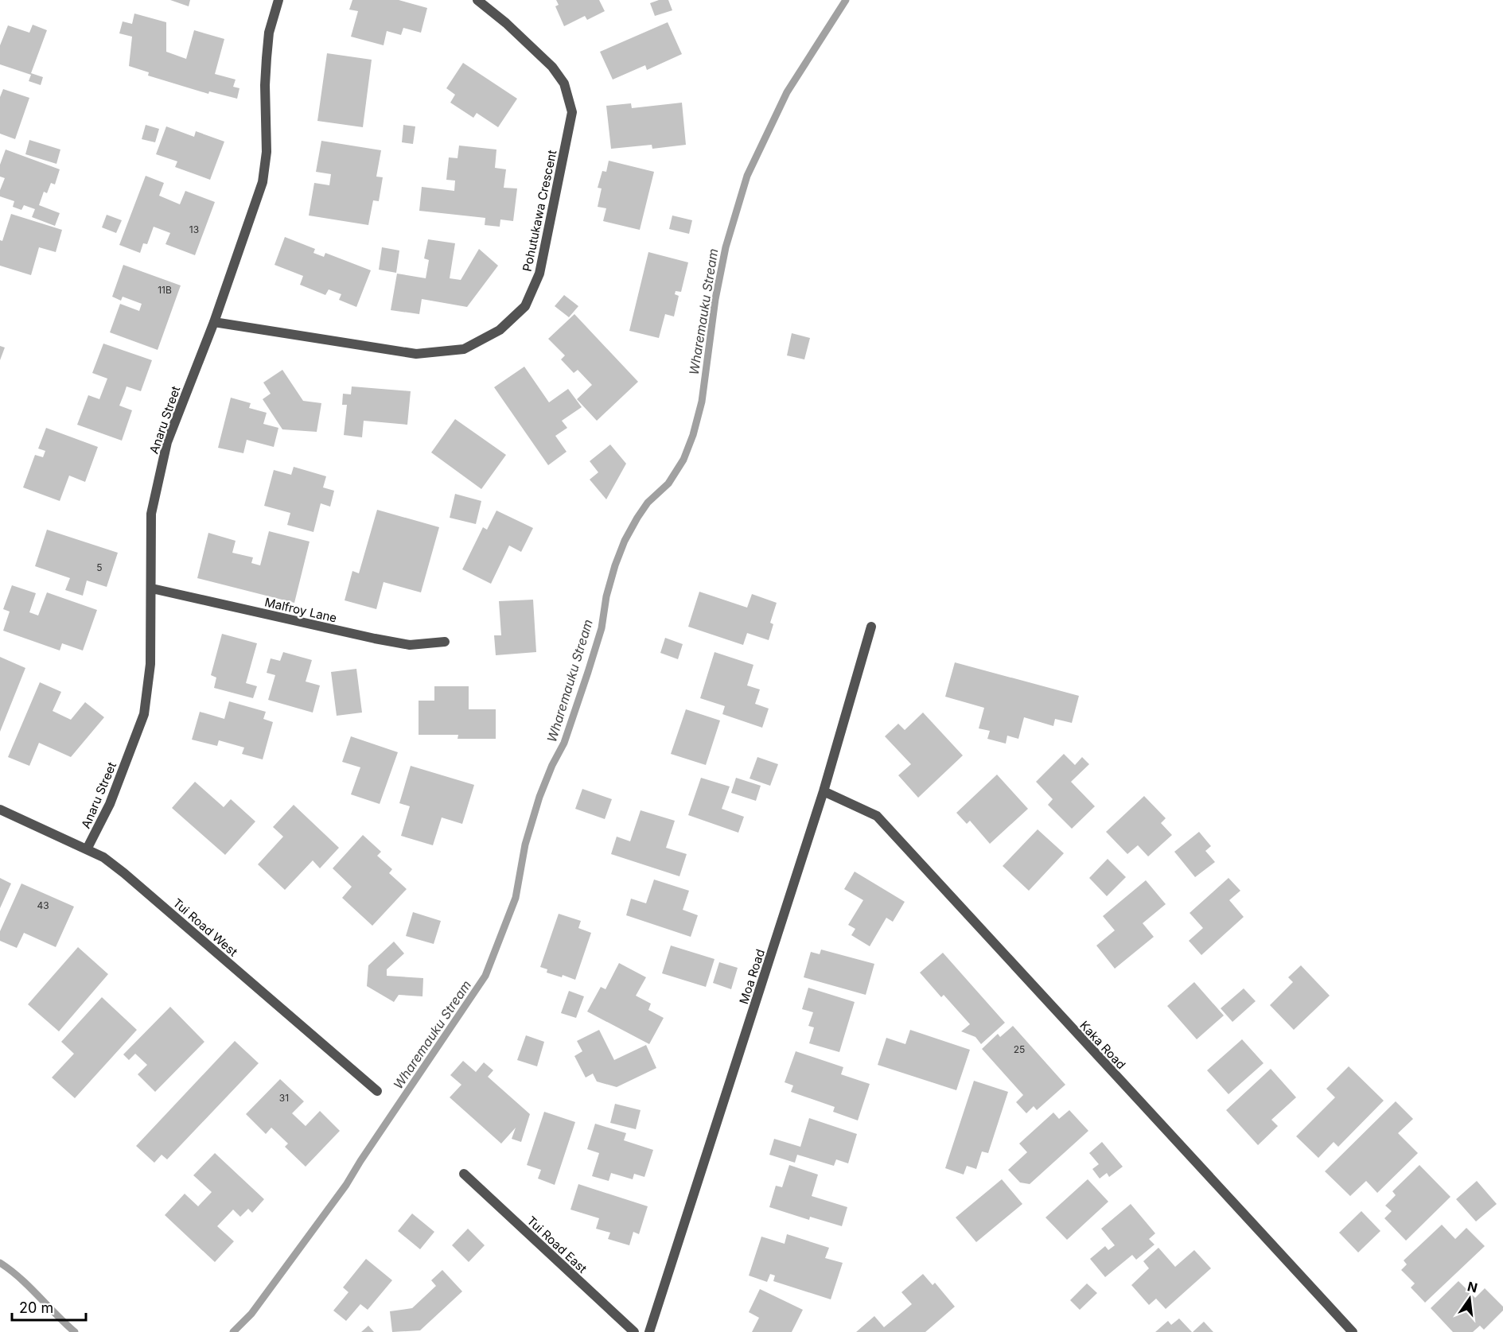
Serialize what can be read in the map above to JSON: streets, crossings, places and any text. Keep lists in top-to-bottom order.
{
  "streets": {
    "street": [
      "Pohutukawa Crescent",
      "Anaru Street",
      "Malfroy Lane",
      "Tui Road West",
      "Moa Road",
      "Kaka Road",
      "Tui Road East"
    ]
  },
  "crossings": [
    ["Pohutukawa Crescent", "Anaru Street"],
    ["Anaru Street", "Malfroy Lane"],
    ["Anaru Street", "Tui Road West"],
    ["Moa Road", "Kaka Road"]
  ],
  "water": ["Wharemauku Stream"],
  "house_numbers": [
    "13",
    "11B",
    "5",
    "43",
    "25",
    "31"
  ],
  "scale_bar": "20 m",
  "north": "top"
}
